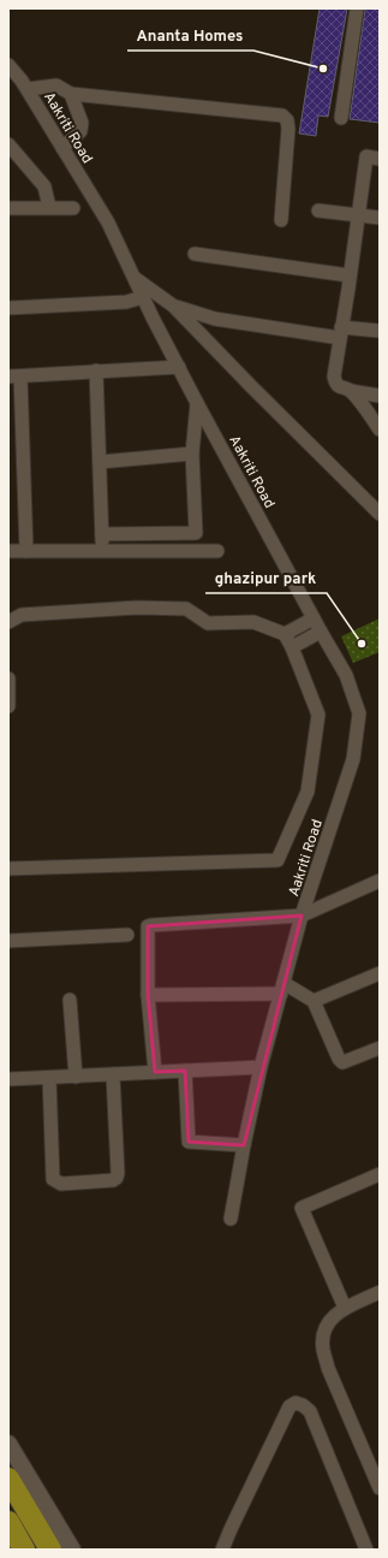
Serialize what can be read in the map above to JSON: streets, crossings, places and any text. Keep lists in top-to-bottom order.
{
  "streets": {
    "street": ["Aakriti Road"]
  },
  "places": ["Ananta Homes", "ghazipur park"]
}
